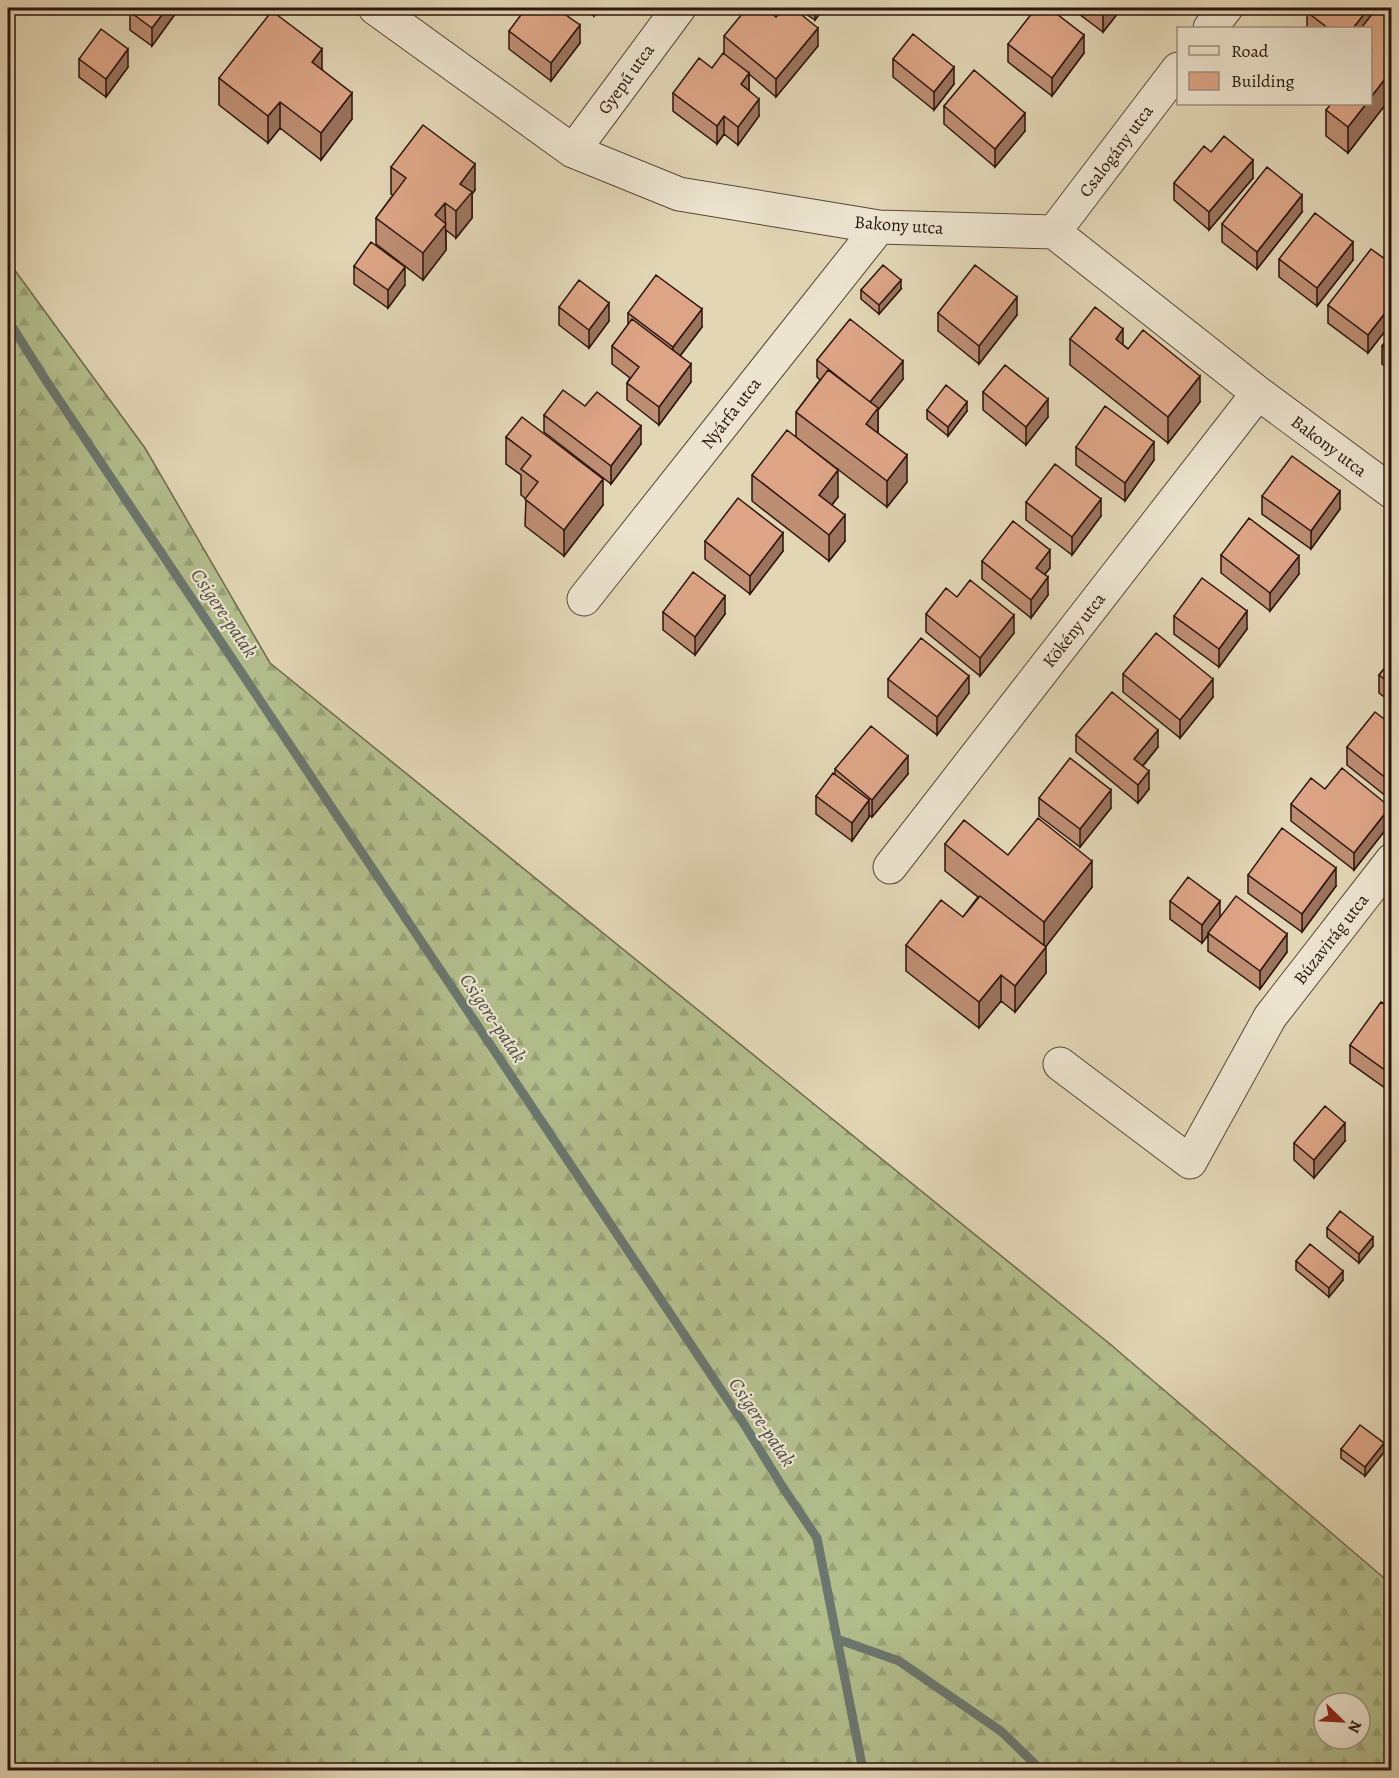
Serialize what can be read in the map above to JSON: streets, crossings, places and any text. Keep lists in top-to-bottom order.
{
  "streets": {
    "street": [
      "Gyepű utca",
      "Csalogány utca",
      "Bakony utca",
      "Nyárfa utca",
      "Kökény utca",
      "Búzavirág utca"
    ]
  },
  "crossings": [
    ["Gyepű utca", "Bakony utca"],
    ["Csalogány utca", "Bakony utca"],
    ["Bakony utca", "Nyárfa utca"],
    ["Bakony utca", "Kökény utca"]
  ],
  "water": ["Csigere-patak"],
  "legend": ["Road", "Building"],
  "north": "bottom right"
}
